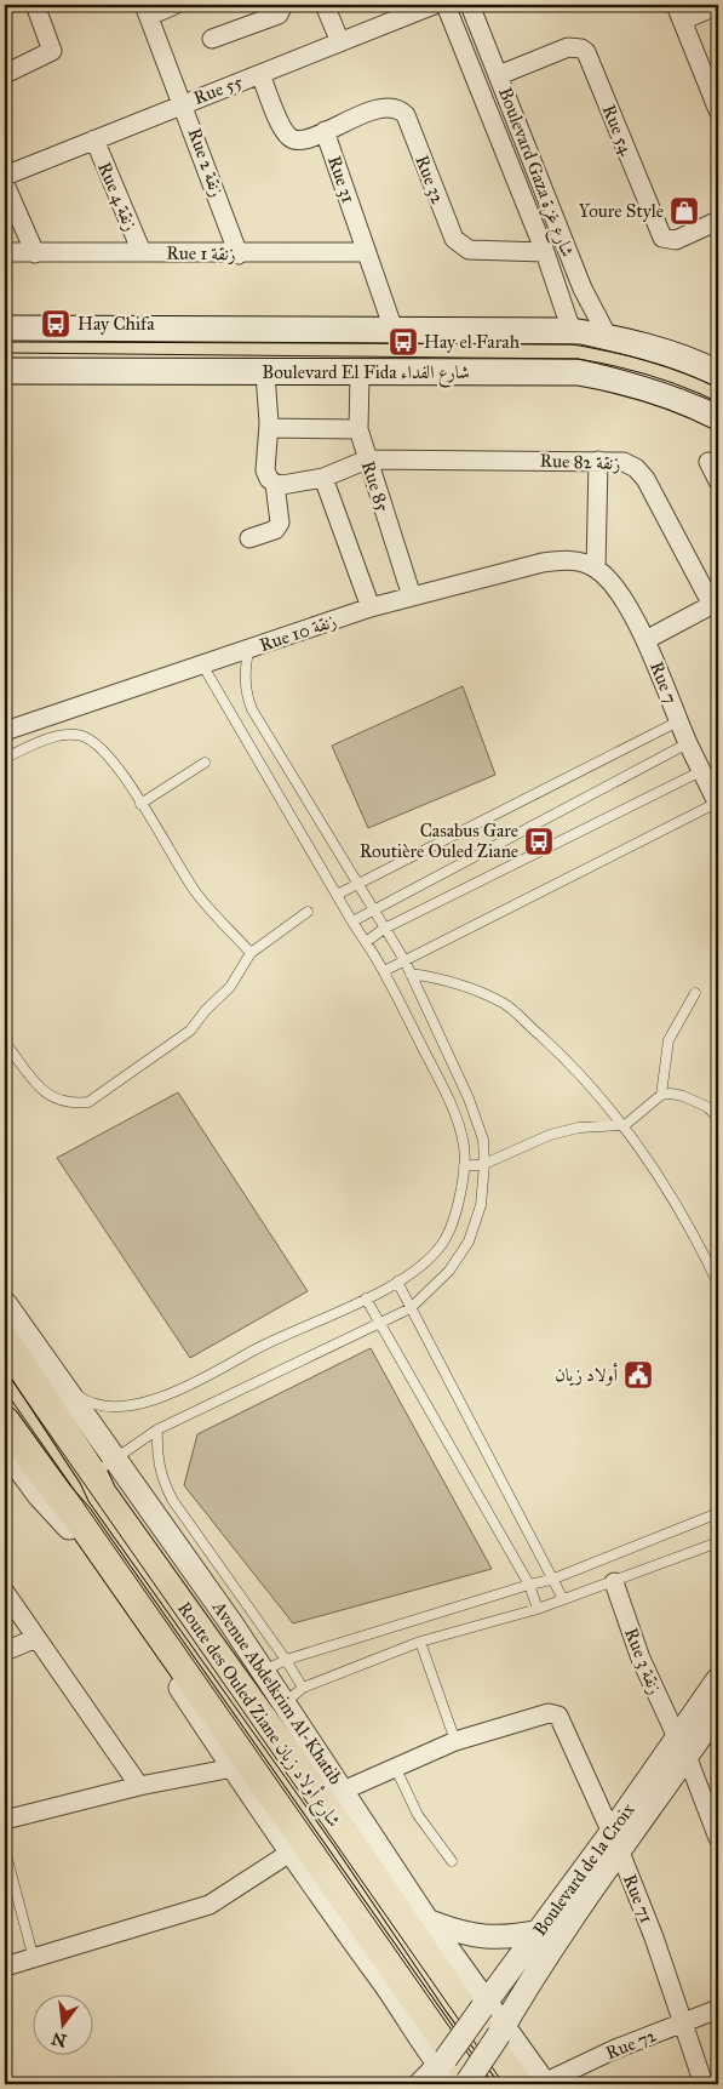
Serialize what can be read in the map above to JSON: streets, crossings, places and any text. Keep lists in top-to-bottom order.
{
  "streets": {
    "highway": ["Route des Ouled Ziane شارع أولاد زيان"],
    "main road": ["Boulevard El Fida شارع الفداء"],
    "street": [
      "Rue 55",
      "Rue 54",
      "Rue 2 زنقة",
      "Boulevard Gaza شارع غزة",
      "Rue 31",
      "Rue 32",
      "Rue 4 زنقة",
      "Rue 1 زنقة",
      "Rue 82 زنقة",
      "Rue 85",
      "Rue 10 زنقة",
      "Rue 7",
      "Rue 3 زنقة",
      "Avenue Abdelkrim Al-Khatib",
      "Boulevard de la Croix",
      "Rue 71",
      "Rue 72"
    ]
  },
  "crossings": [
    ["Rue 55", "Rue 2 زنقة"],
    ["Rue 55", "Rue 31"],
    ["Rue 55", "Rue 4 زنقة"],
    ["Rue 54", "Boulevard Gaza شارع غزة"],
    ["Rue 2 زنقة", "Rue 1 زنقة"],
    ["Boulevard Gaza شارع غزة", "Rue 32"],
    ["Rue 31", "Rue 32"],
    ["Rue 31", "Rue 1 زنقة"],
    ["Rue 4 زنقة", "Rue 1 زنقة"],
    ["Boulevard El Fida شارع الفداء", "Rue 85"],
    ["Rue 82 زنقة", "Rue 85"],
    ["Rue 85", "Rue 10 زنقة"],
    ["Rue 10 زنقة", "Rue 7"],
    ["Rue 3 زنقة", "Boulevard de la Croix"],
    ["Avenue Abdelkrim Al-Khatib", "Route des Ouled Ziane شارع أولاد زيان"],
    ["Avenue Abdelkrim Al-Khatib", "Boulevard de la Croix"],
    ["Avenue Abdelkrim Al-Khatib", "Rue 71"],
    ["Avenue Abdelkrim Al-Khatib", "Rue 72"],
    ["Route des Ouled Ziane شارع أولاد زيان", "Boulevard de la Croix"],
    ["Route des Ouled Ziane شارع أولاد زيان", "Rue 72"],
    ["Boulevard de la Croix", "Rue 71"],
    ["Rue 71", "Rue 72"]
  ],
  "places": {
    "shop": ["Youre Style"],
    "bus stop": ["Hay Chifa", "Hay el Farah", "Casabus Gare Routière Ouled Ziane"],
    "public building": ["أولاد زيان"]
  },
  "north": "bottom"
}
